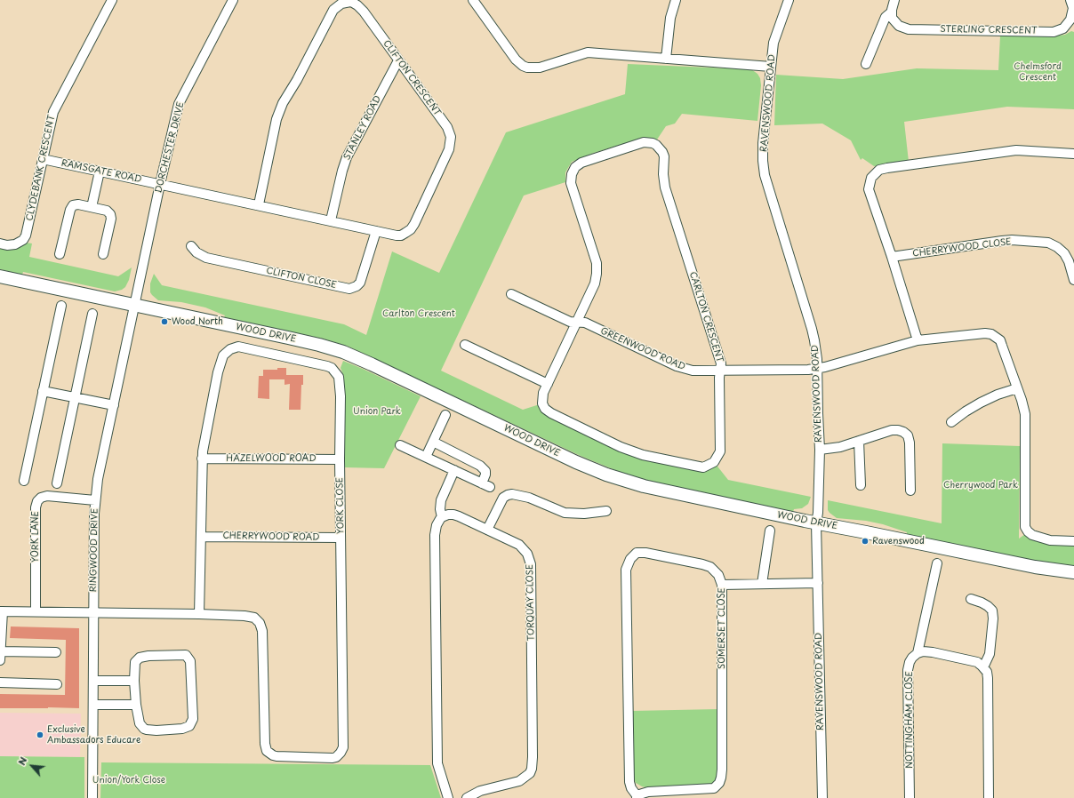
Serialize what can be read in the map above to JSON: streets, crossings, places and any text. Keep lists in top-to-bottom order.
{
  "streets": {
    "street": [
      "STERLING CRESCENT",
      "CLIFTON CRESCENT",
      "RAVENSWOOD ROAD",
      "STANLEY ROAD",
      "DORCHESTER DRIVE",
      "CLYDEBANK CRESCENT",
      "RAMSGATE ROAD",
      "CHERRYWOOD CLOSE",
      "CLIFTON CLOSE",
      "CARLTON CRESCENT",
      "WOOD DRIVE",
      "GREENWOOD ROAD",
      "HAZELWOOD ROAD",
      "YORK CLOSE",
      "YORK LANE",
      "CHERRYWOOD ROAD",
      "RINGWOOD DRIVE",
      "TORQUAY CLOSE",
      "SOMERSET CLOSE",
      "NOTTINGHAM CLOSE"
    ]
  },
  "crossings": [
    ["CLIFTON CRESCENT", "STANLEY ROAD"],
    ["CLIFTON CRESCENT", "DORCHESTER DRIVE"],
    ["CLIFTON CRESCENT", "RAMSGATE ROAD"],
    ["CLIFTON CRESCENT", "CLIFTON CLOSE"],
    ["RAVENSWOOD ROAD", "WOOD DRIVE"],
    ["RAVENSWOOD ROAD", "GREENWOOD ROAD"],
    ["DORCHESTER DRIVE", "RAMSGATE ROAD"],
    ["DORCHESTER DRIVE", "WOOD DRIVE"],
    ["DORCHESTER DRIVE", "RINGWOOD DRIVE"],
    ["CLYDEBANK CRESCENT", "RAMSGATE ROAD"],
    ["CARLTON CRESCENT", "GREENWOOD ROAD"],
    ["WOOD DRIVE", "RINGWOOD DRIVE"],
    ["HAZELWOOD ROAD", "YORK CLOSE"],
    ["YORK CLOSE", "YORK LANE"],
    ["YORK CLOSE", "CHERRYWOOD ROAD"],
    ["YORK CLOSE", "RINGWOOD DRIVE"],
    ["YORK LANE", "RINGWOOD DRIVE"]
  ],
  "parks": [
    "Chelmsford Crescent",
    "Carlton Crescent",
    "Union Park",
    "Cherrywood Park",
    "Union/York Close"
  ],
  "places": ["Wood North", "Ravenswood", "Exclusive Ambassadors Educare"],
  "north": "top left"
}
